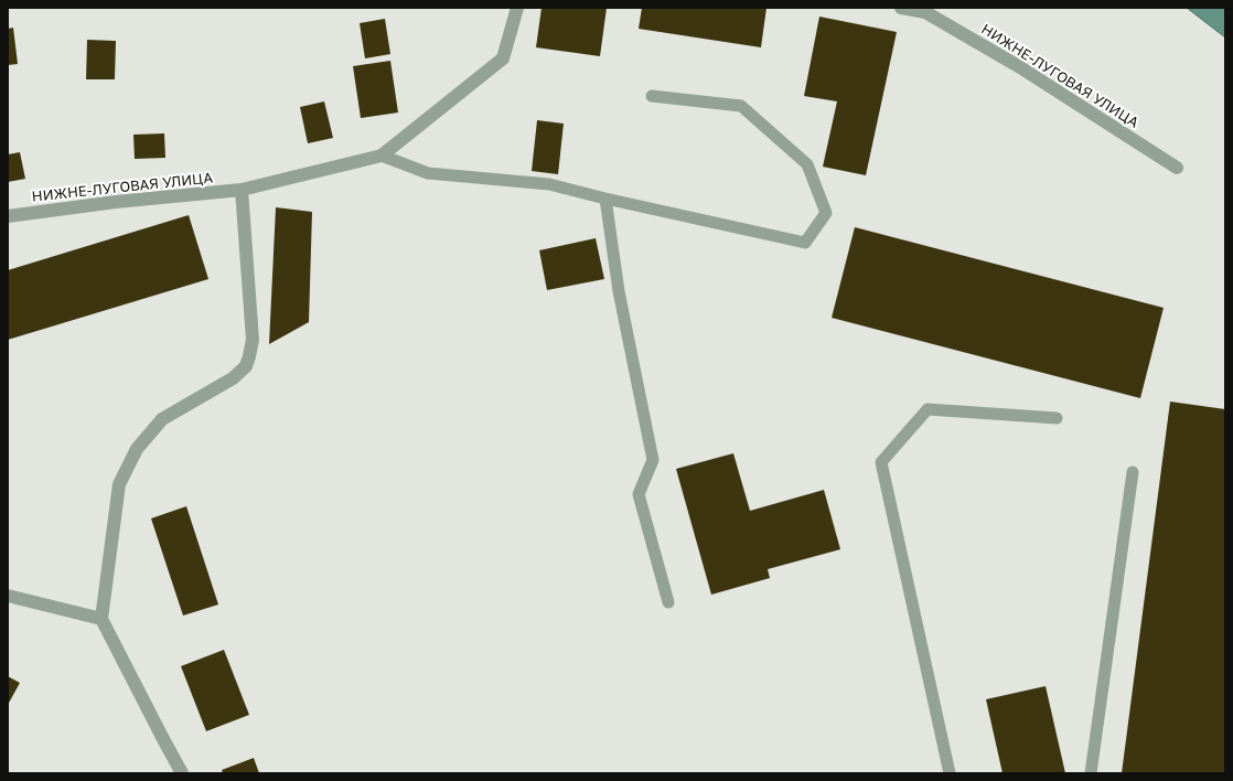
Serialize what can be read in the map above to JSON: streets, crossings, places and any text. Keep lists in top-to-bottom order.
{
  "streets": {
    "street": ["НИЖНЕ-ЛУГОВАЯ УЛИЦА"]
  }
}
